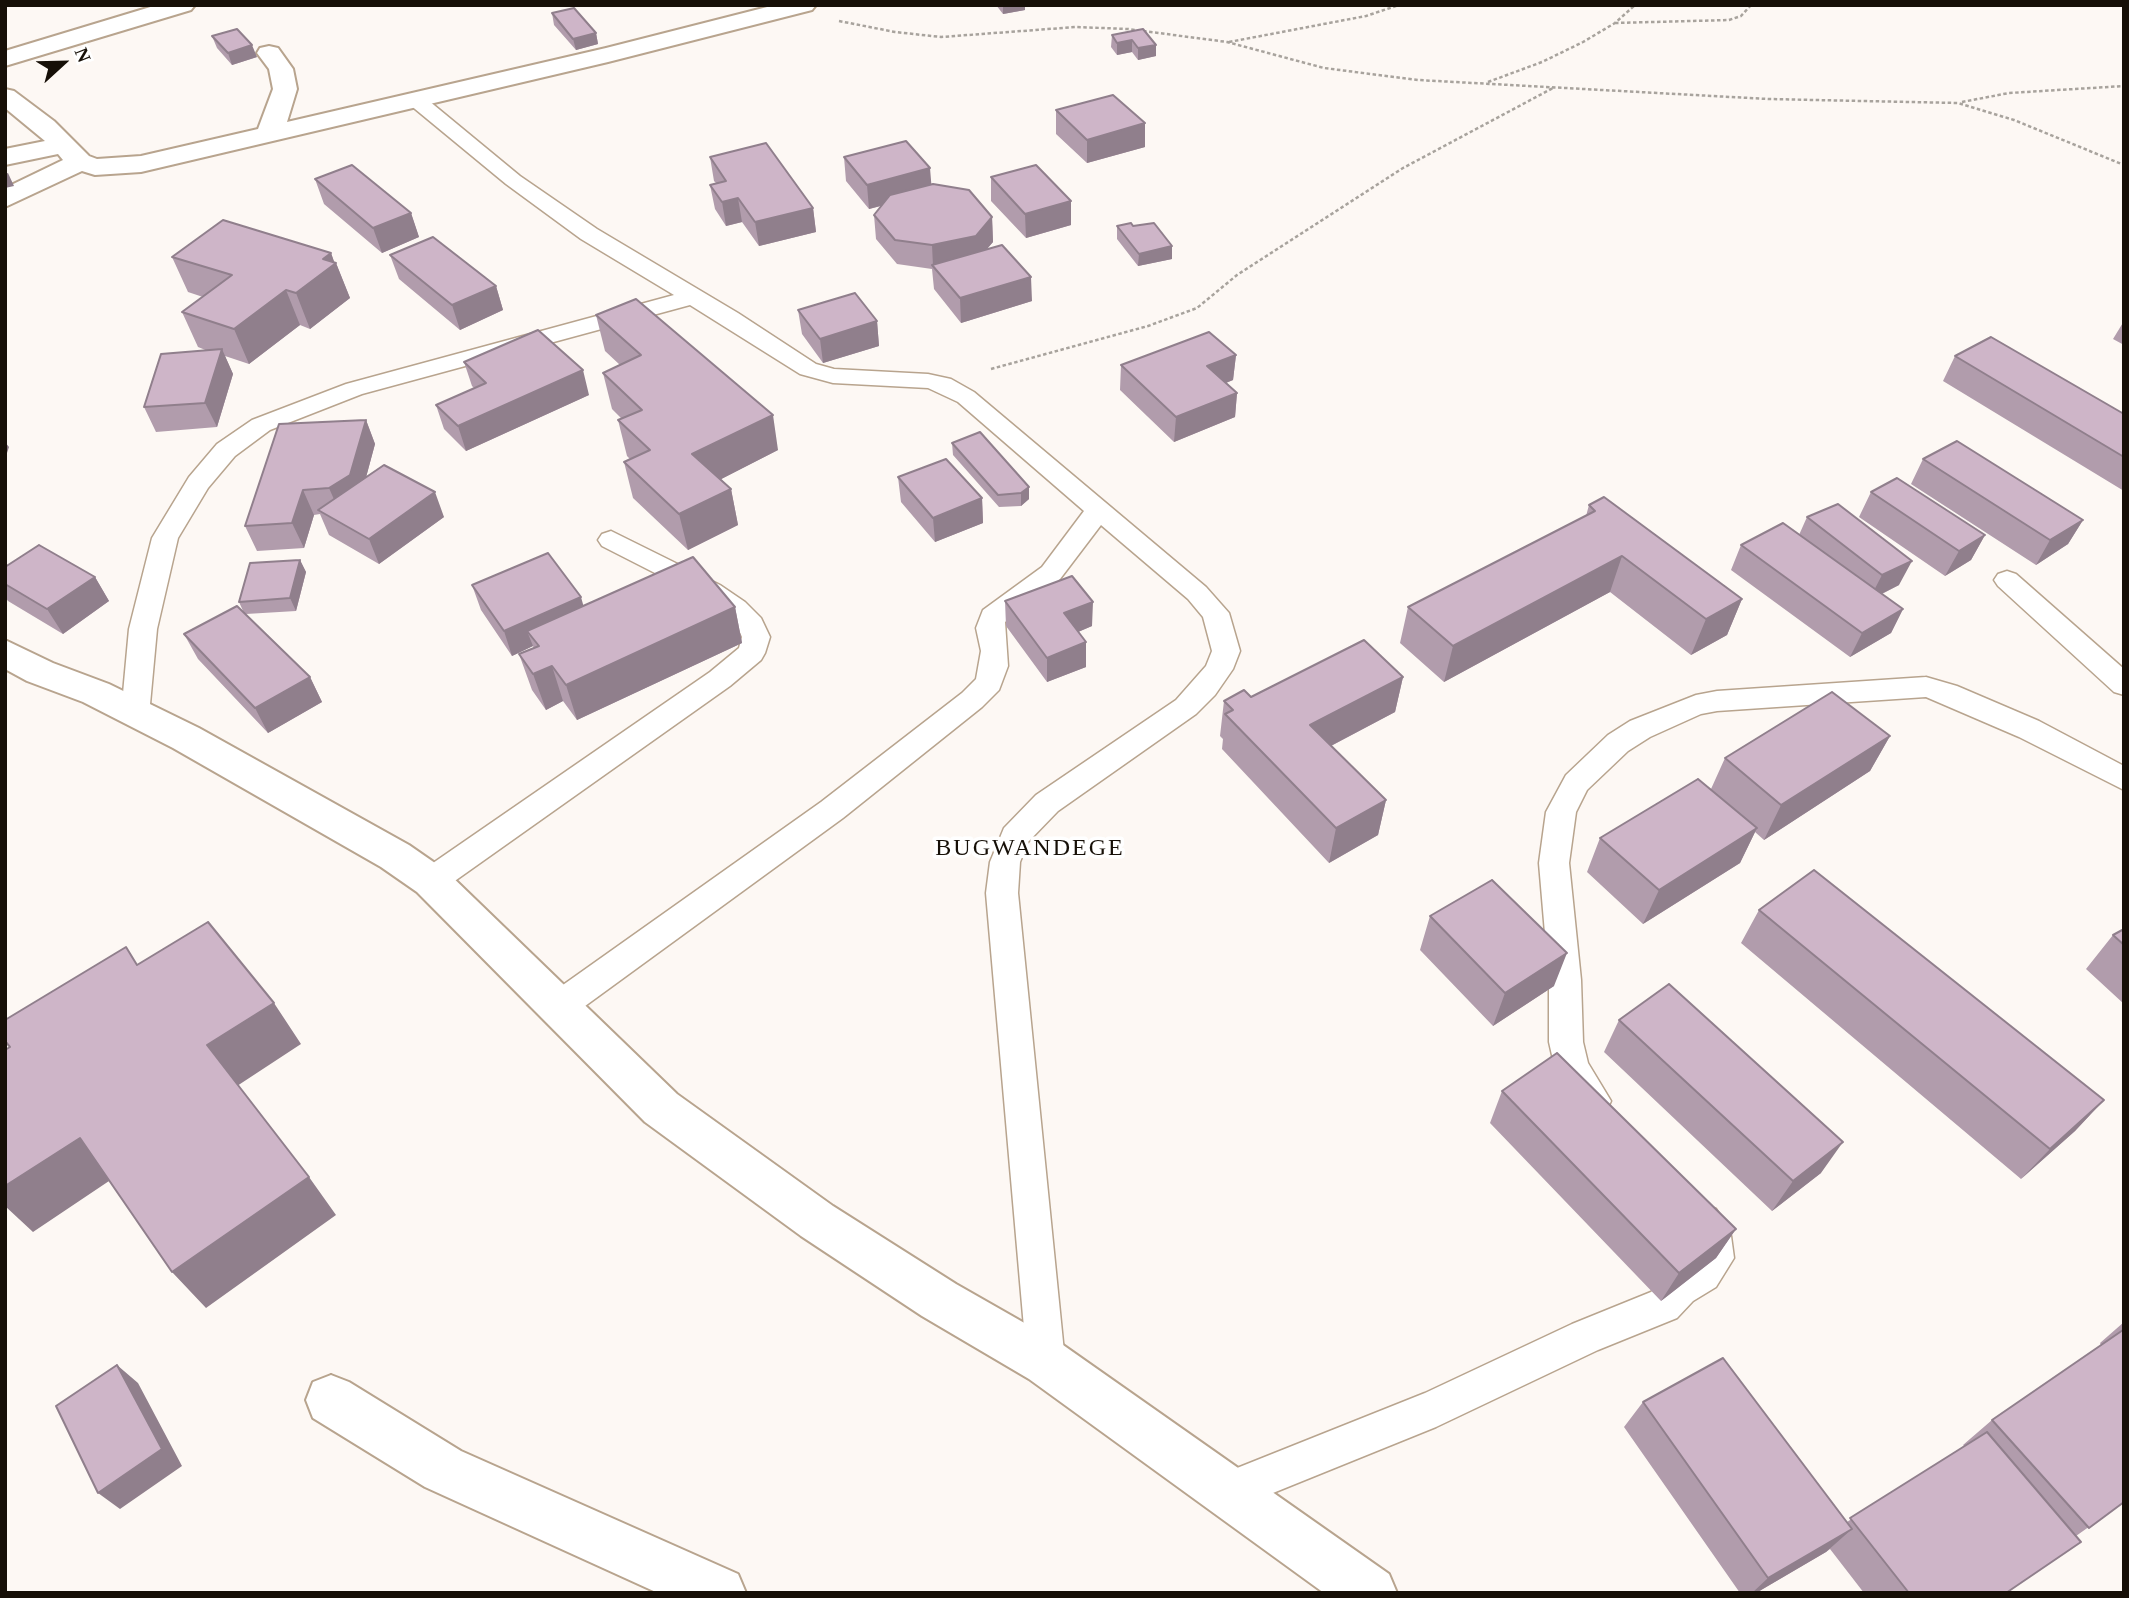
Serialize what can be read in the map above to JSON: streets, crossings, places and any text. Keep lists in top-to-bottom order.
{
  "districts": ["BUGWANDEGE"],
  "north": "right"
}
